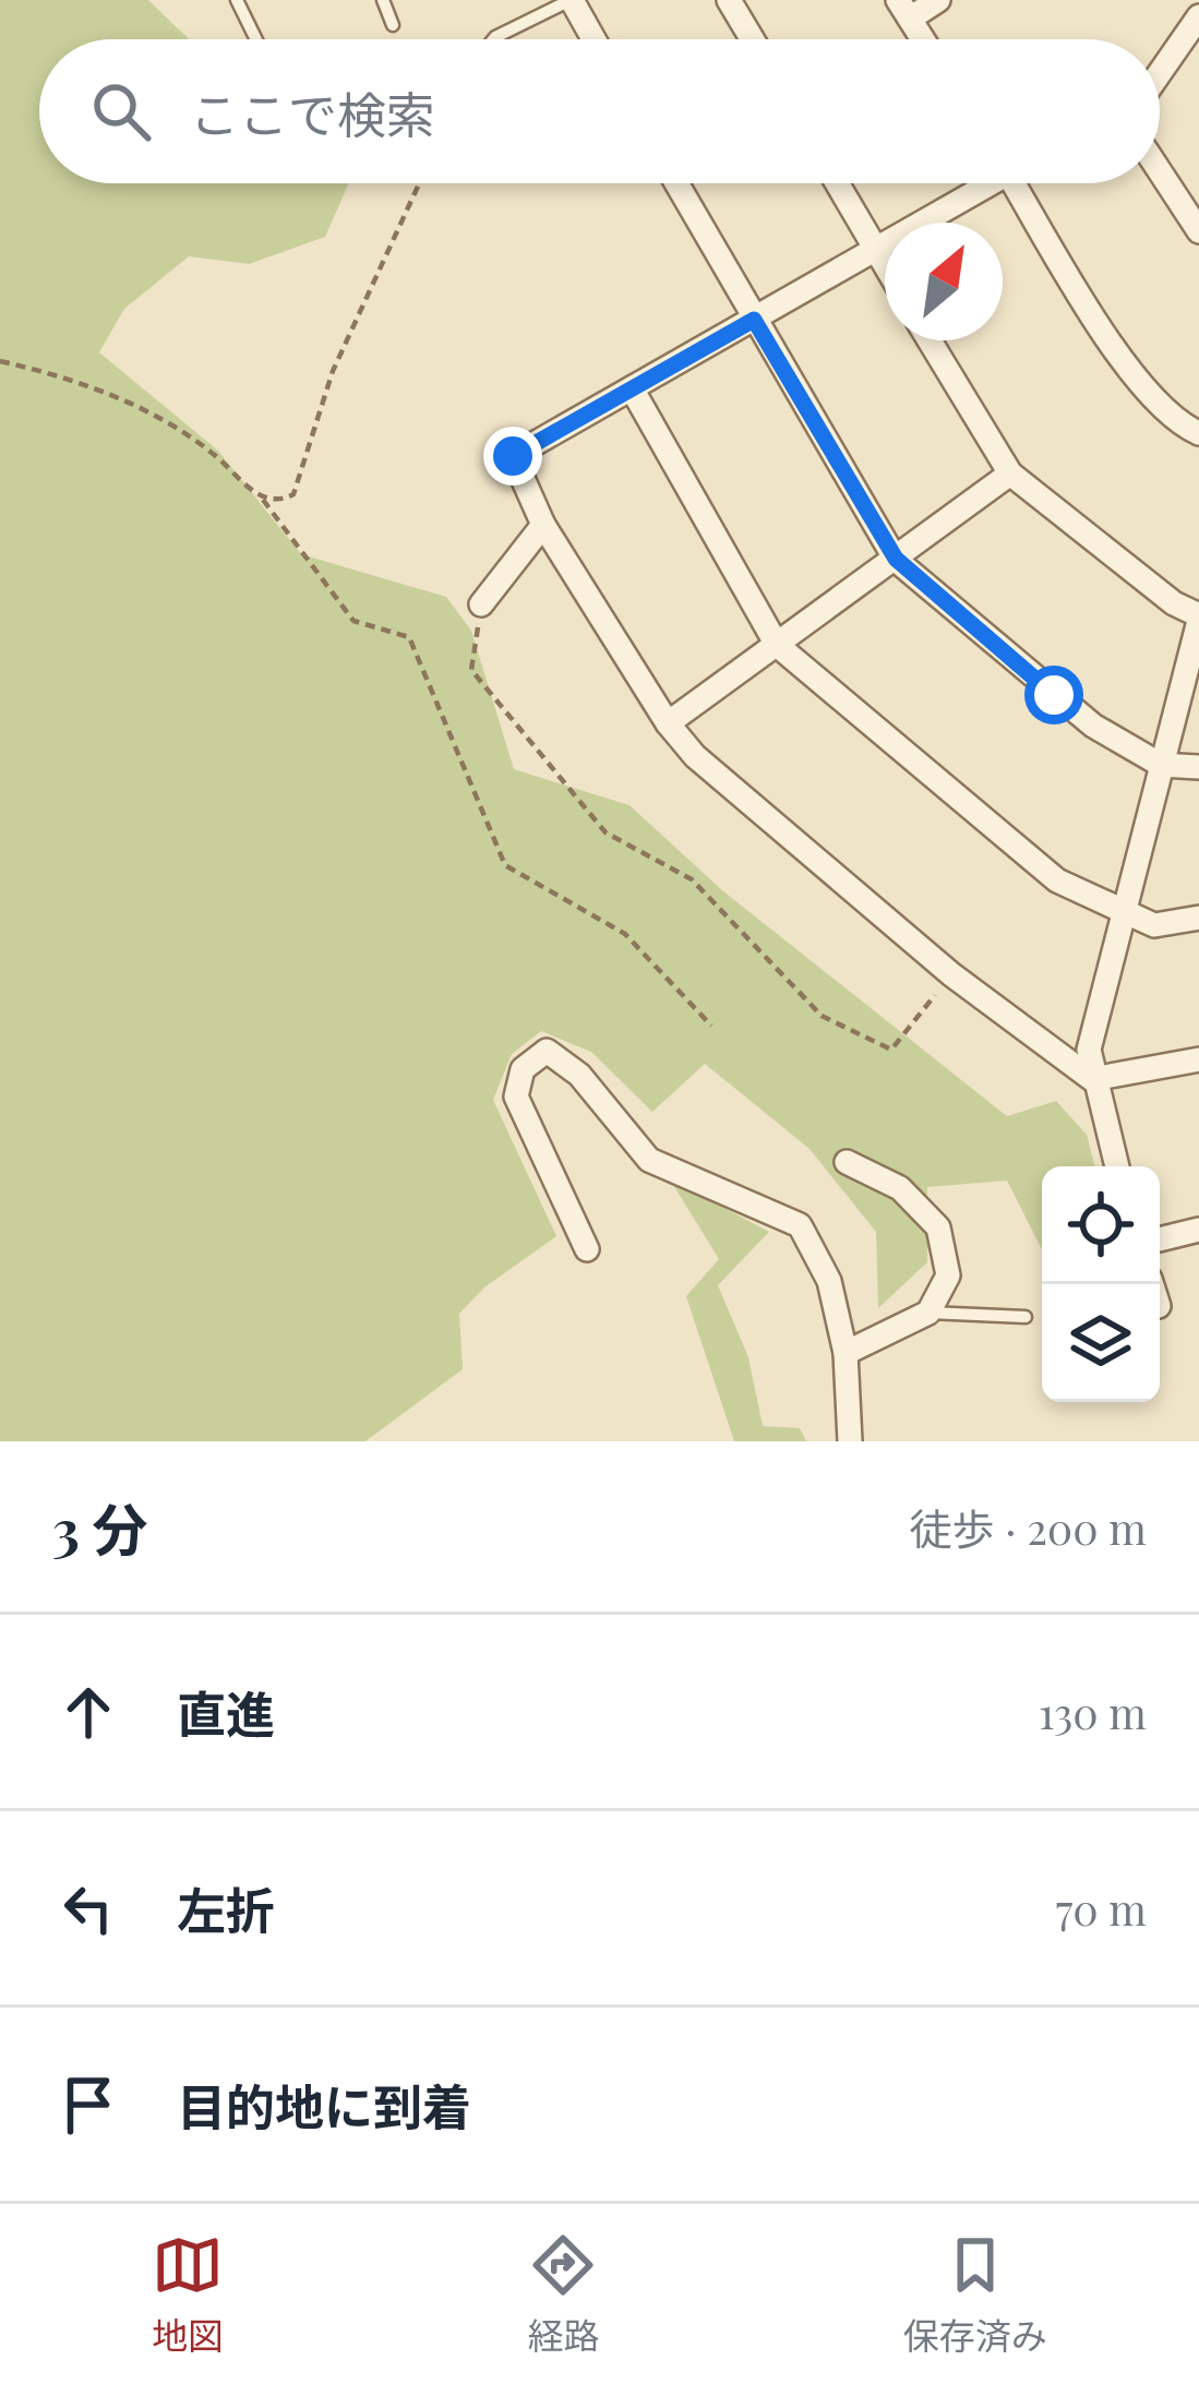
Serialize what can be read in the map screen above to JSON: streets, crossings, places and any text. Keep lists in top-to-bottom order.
{
  "north": "top right",
  "page": {
    "search": "ここで検索",
    "heading": ["3 分", "徒歩 · 200 m"],
    "list": [
      ["直進", "130 m"],
      ["左折", "70 m"],
      "目的地に到着"
    ],
    "nav": ["地図", "経路", "保存済み"]
  }
}
